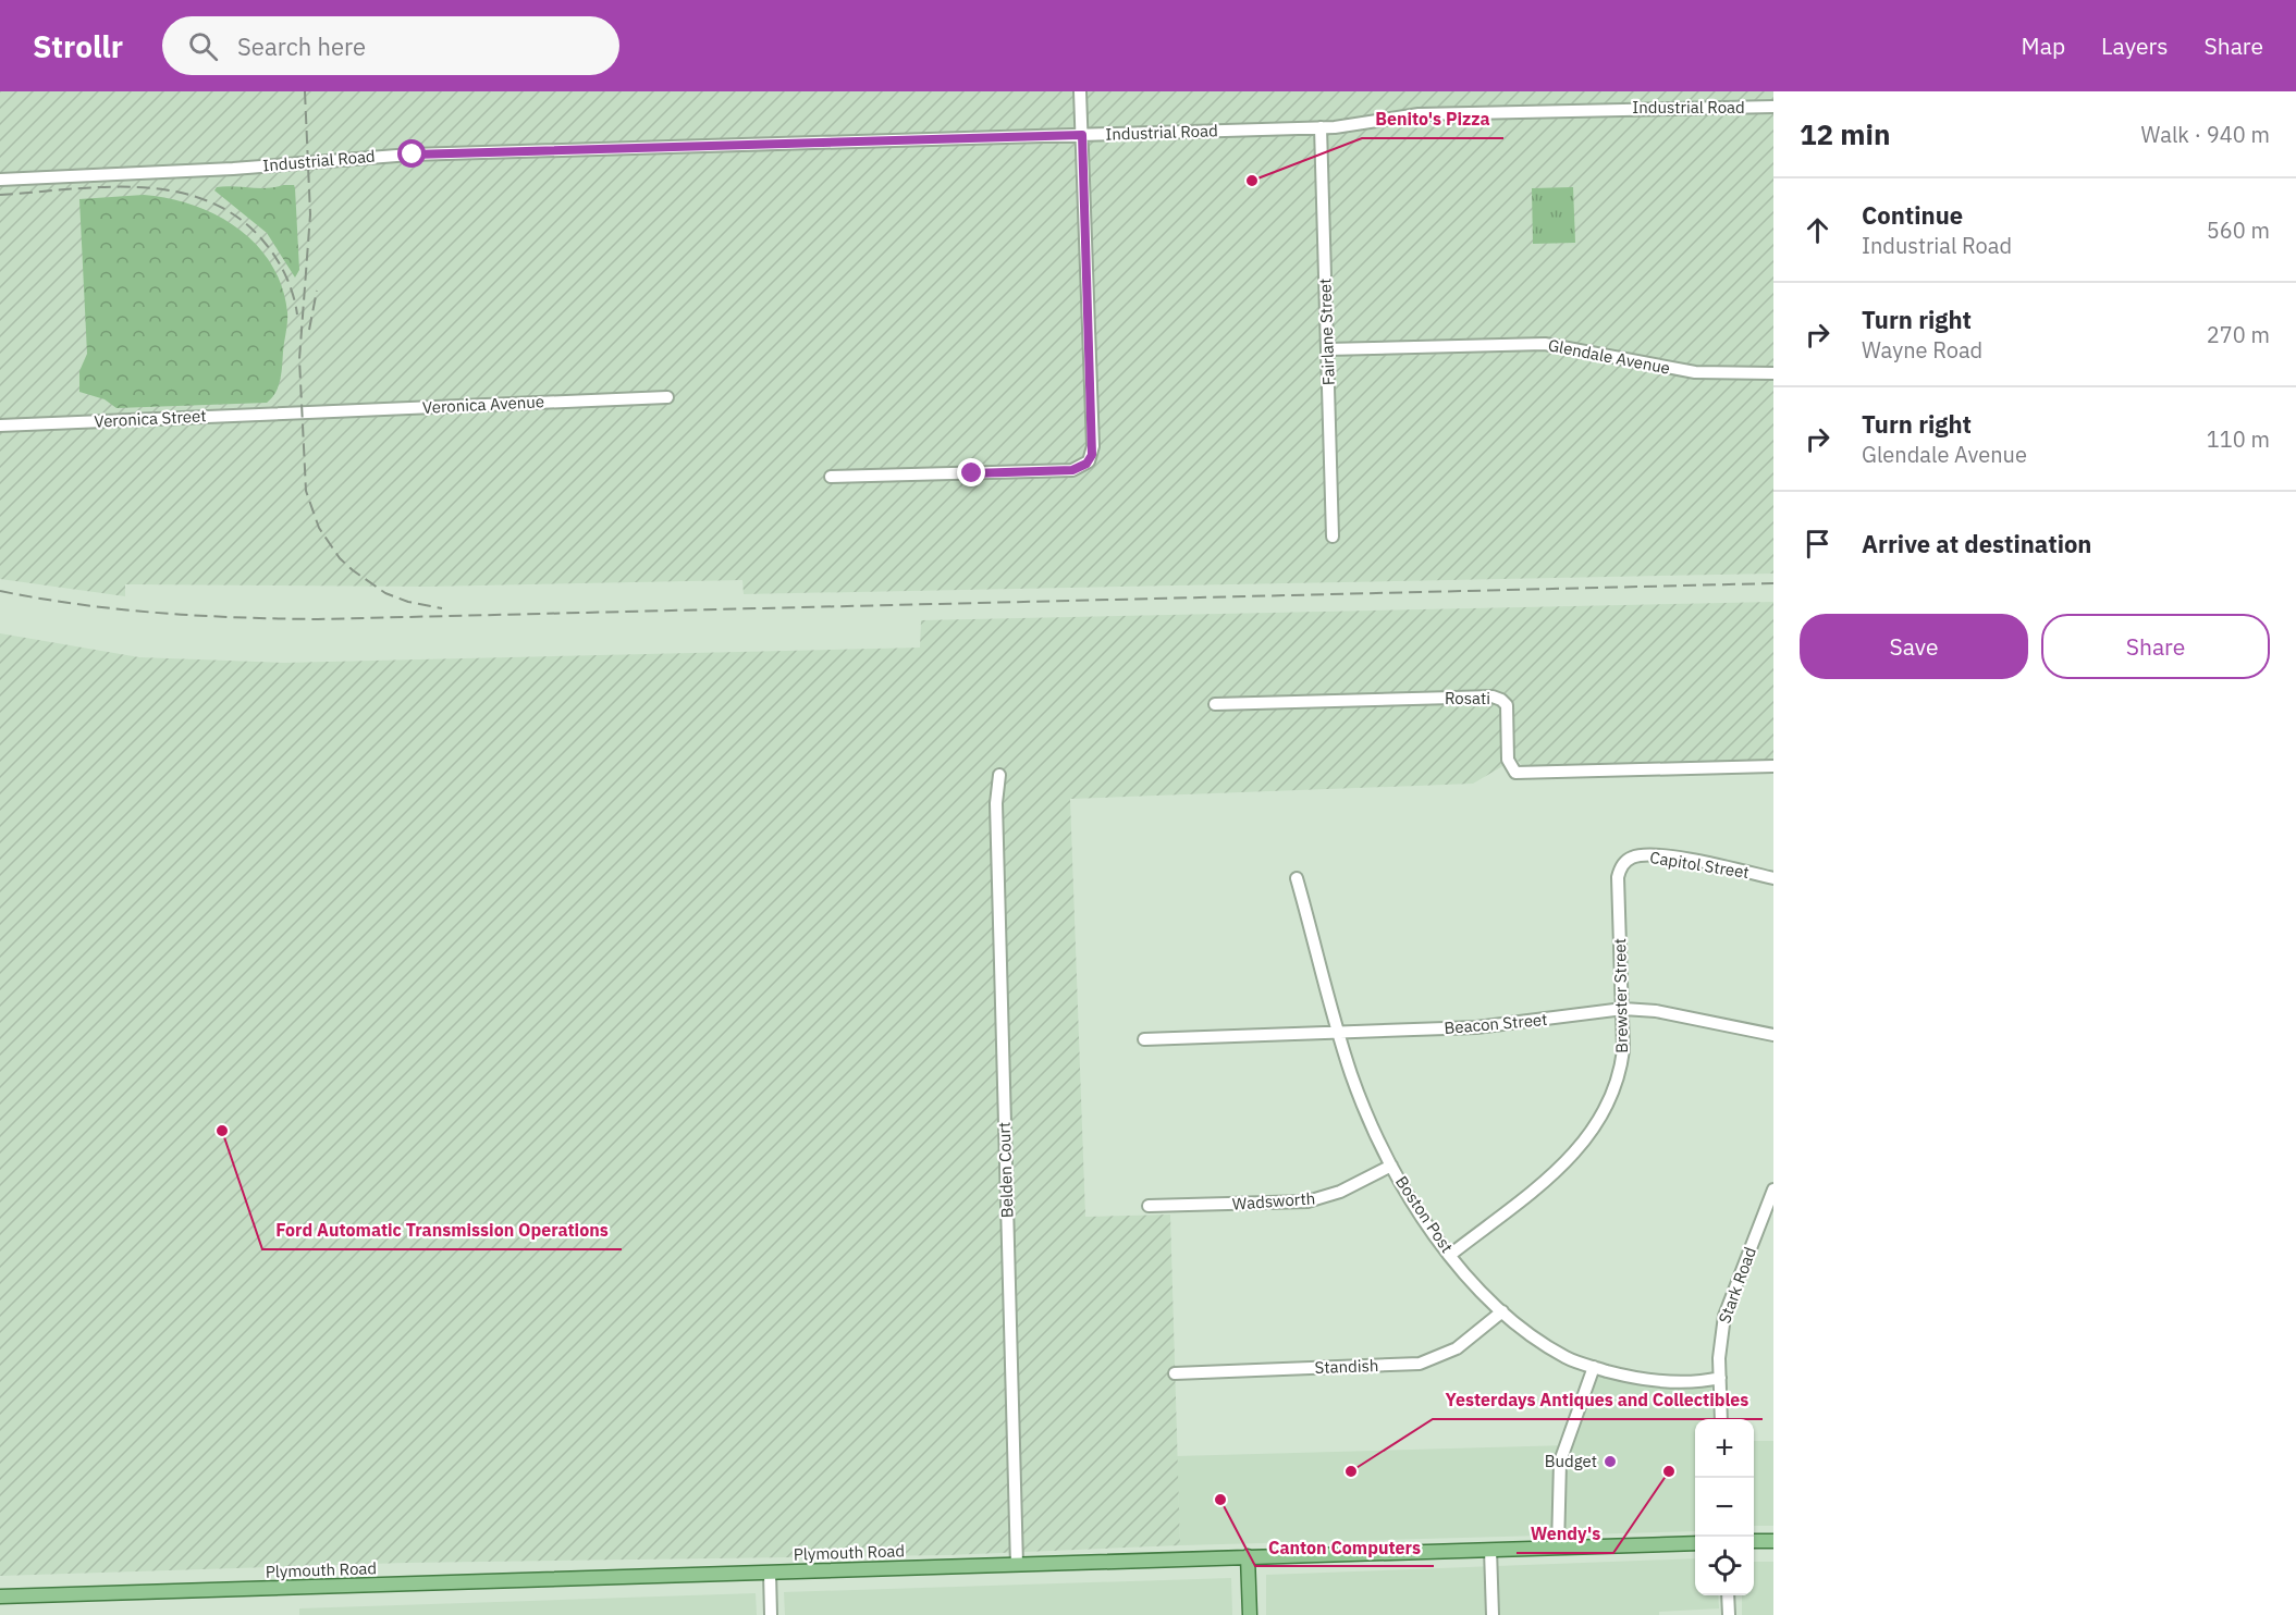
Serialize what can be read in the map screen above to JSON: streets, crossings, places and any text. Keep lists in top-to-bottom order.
{
  "streets": {
    "main road": ["Plymouth Road"],
    "street": [
      "Industrial Road",
      "Fairlane Street",
      "Glendale Avenue",
      "Veronica Avenue",
      "Veronica Street",
      "Rosati",
      "Capitol Street",
      "Brewster Street",
      "Beacon Street",
      "Belden Court",
      "Wadsworth",
      "Boston Post",
      "Stark Road",
      "Standish"
    ]
  },
  "crossings": [
    ["Industrial Road", "Fairlane Street"],
    ["Fairlane Street", "Glendale Avenue"],
    ["Veronica Avenue", "Veronica Street"],
    ["Capitol Street", "Brewster Street"],
    ["Brewster Street", "Beacon Street"],
    ["Brewster Street", "Boston Post"],
    ["Beacon Street", "Boston Post"],
    ["Belden Court", "Plymouth Road"],
    ["Wadsworth", "Boston Post"],
    ["Boston Post", "Stark Road"],
    ["Boston Post", "Standish"]
  ],
  "places": [
    "Benito's Pizza",
    "Ford Automatic Transmission Operations",
    "Budget",
    "Yesterdays Antiques and Collectibles",
    "Wendy's",
    "Canton Computers"
  ],
  "page": {
    "header": "Strollr",
    "search": "Search here",
    "nav": ["Map", "Layers", "Share"],
    "heading": ["12 min", "Walk · 940 m"],
    "list": [
      ["Continue", "Industrial Road", "560 m"],
      ["Turn right", "Wayne Road", "270 m"],
      ["Turn right", "Glendale Avenue", "110 m"],
      "Arrive at destination"
    ],
    "buttons": ["Save", "Share"],
    "map_buttons": ["+", "−"]
  }
}
